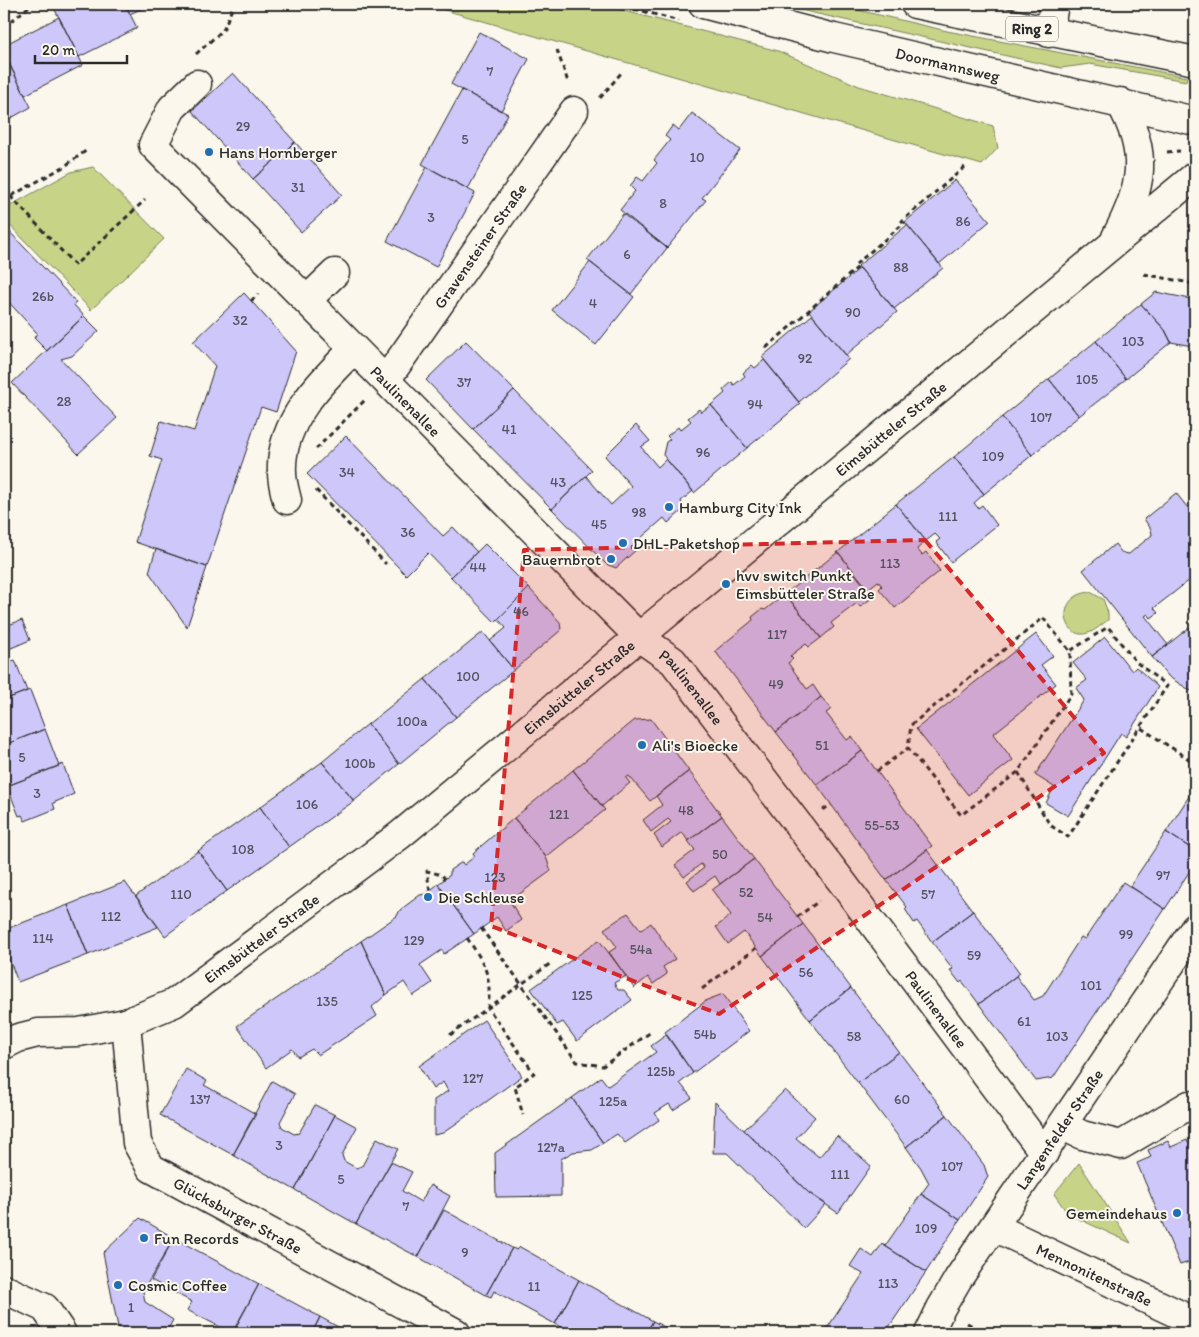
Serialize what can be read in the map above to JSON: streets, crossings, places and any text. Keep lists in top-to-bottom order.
{
  "streets": {
    "street": [
      "Ring 2",
      "Doormannsweg",
      "Gravensteiner Straße",
      "Paulinenallee",
      "Eimsbütteler Straße",
      "Langenfelder Straße",
      "Glücksburger Straße",
      "Mennonitenstraße"
    ]
  },
  "crossings": [
    ["Doormannsweg", "Eimsbütteler Straße"],
    ["Gravensteiner Straße", "Paulinenallee"],
    ["Paulinenallee", "Eimsbütteler Straße"],
    ["Paulinenallee", "Langenfelder Straße"],
    ["Eimsbütteler Straße", "Glücksburger Straße"],
    ["Langenfelder Straße", "Mennonitenstraße"]
  ],
  "places": [
    "Hans Hornberger",
    "Hamburg City Ink",
    "DHL-Paketshop",
    "Bauernbrot",
    "hvv switch Punkt Eimsbütteler Straße",
    "Ali's Bioecke",
    "Die Schleuse",
    "Gemeindehaus",
    "Fun Records",
    "Cosmic Coffee"
  ],
  "house_numbers": [
    "7",
    "29",
    "5",
    "10",
    "31",
    "8",
    "3",
    "86",
    "6",
    "88",
    "26b",
    "4",
    "90",
    "32",
    "103",
    "92",
    "105",
    "37",
    "28",
    "94",
    "107",
    "41",
    "96",
    "109",
    "34",
    "43",
    "98",
    "111",
    "45",
    "36",
    "113",
    "44",
    "46",
    "117",
    "100",
    "49",
    "100a",
    "51",
    "5",
    "100b",
    "3",
    "106",
    "48",
    "121",
    "55-53",
    "108",
    "50",
    "97",
    "123",
    "52",
    "110",
    "57",
    "112",
    "54",
    "99",
    "114",
    "129",
    "54a",
    "59",
    "56",
    "101",
    "125",
    "135",
    "61",
    "54b",
    "58",
    "103",
    "125b",
    "127",
    "137",
    "60",
    "125a",
    "3",
    "127a",
    "107",
    "111",
    "5",
    "7",
    "109",
    "9",
    "113",
    "11",
    "1"
  ],
  "scale_bar": "20 m"
}
